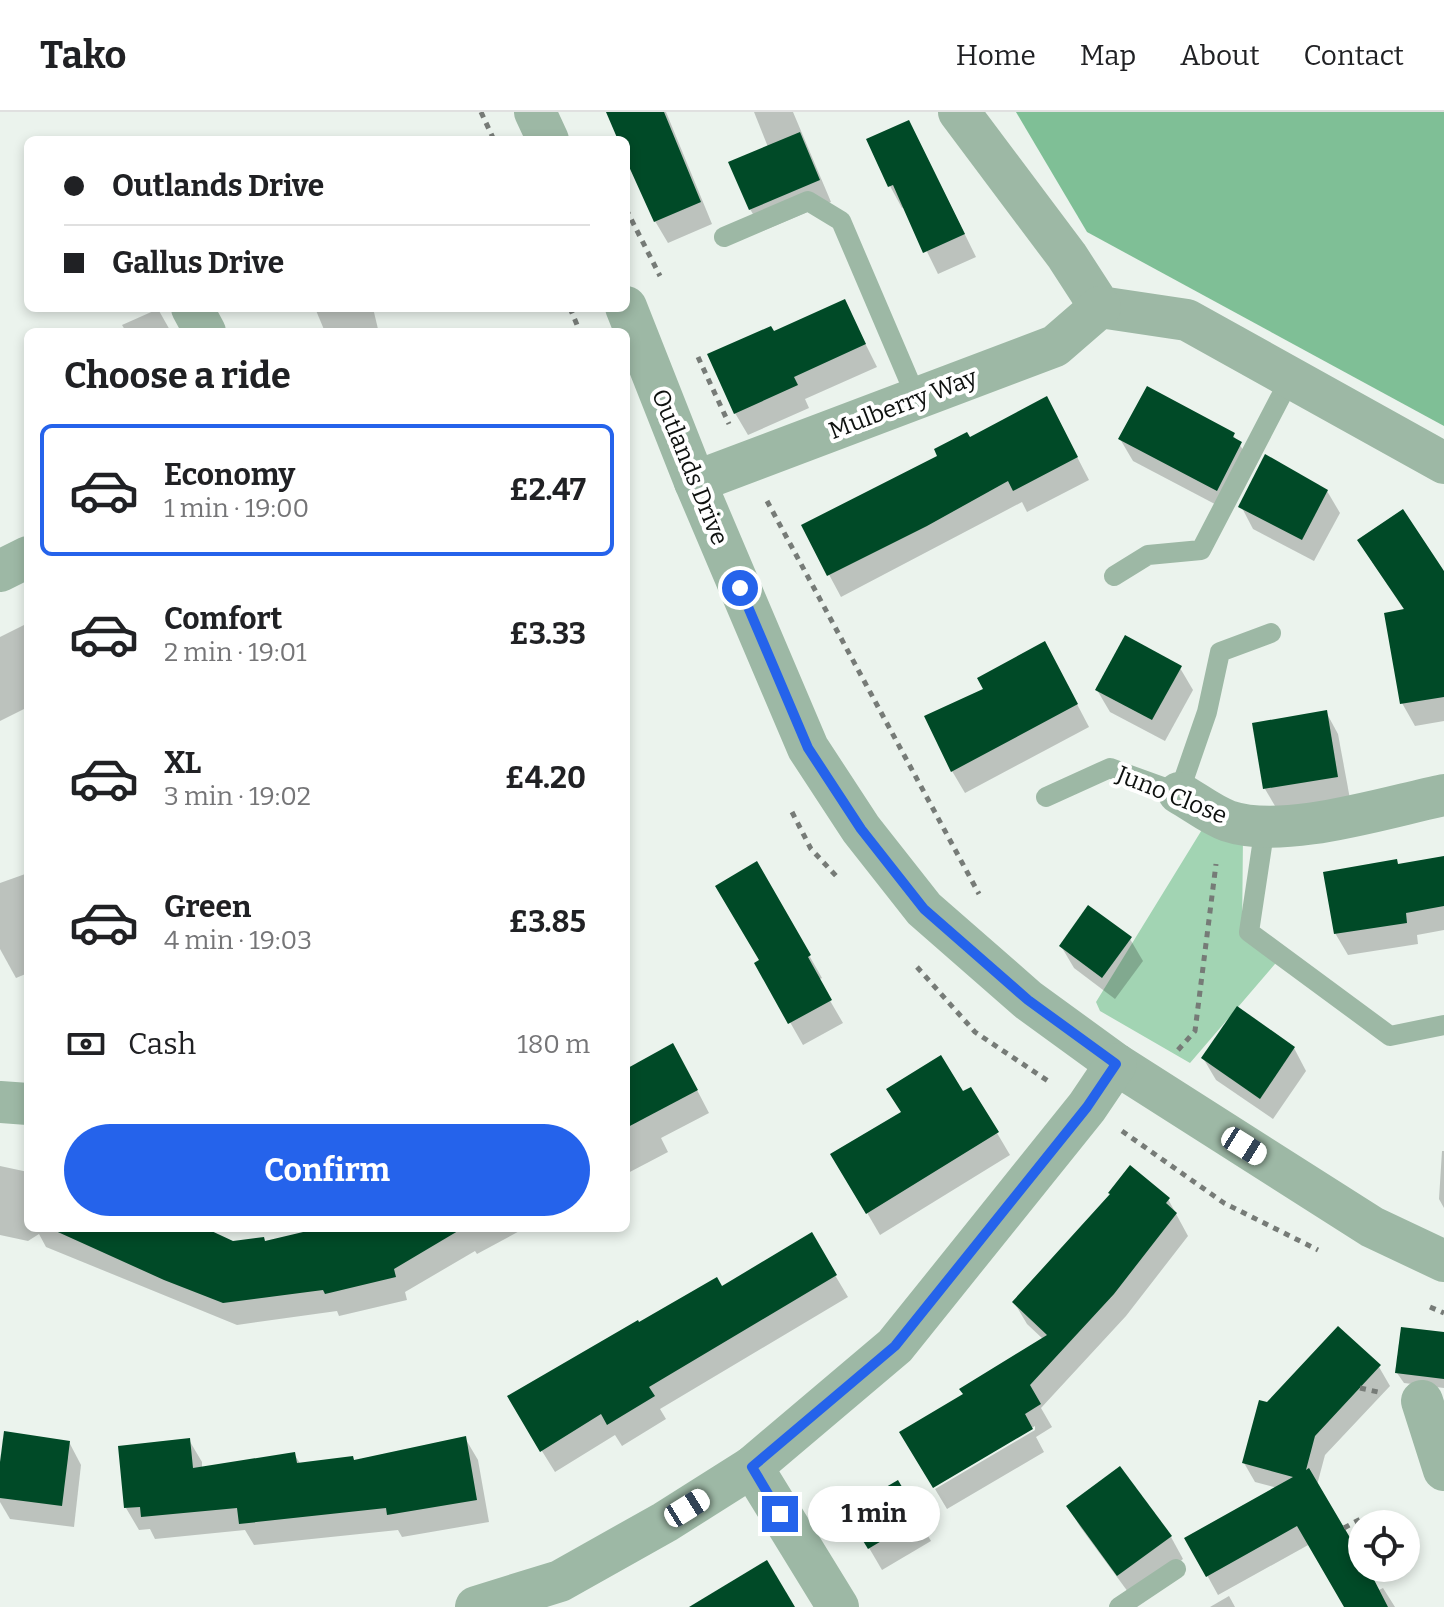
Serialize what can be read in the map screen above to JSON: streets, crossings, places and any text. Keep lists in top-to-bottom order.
{
  "streets": {
    "street": ["Mulberry Way", "Outlands Drive", "Juno Close"]
  },
  "crossings": [
    ["Mulberry Way", "Outlands Drive"]
  ],
  "page": {
    "header": "Tako",
    "nav": [
      "Home",
      "Map",
      "About",
      "Contact"
    ],
    "banner": ["Outlands Drive", "Gallus Drive"],
    "heading": "Choose a ride",
    "list": [
      {
        "name": "Economy",
        "note": "1 min · 19:00",
        "value": "£2.47"
      },
      {
        "name": "Comfort",
        "note": "2 min · 19:01",
        "value": "£3.33"
      },
      {
        "name": "XL",
        "note": "3 min · 19:02",
        "value": "£4.20"
      },
      {
        "name": "Green",
        "note": "4 min · 19:03",
        "value": "£3.85"
      }
    ],
    "pay": ["Cash", "180 m"],
    "buttons": "Confirm",
    "bubble": "1 min"
  }
}
